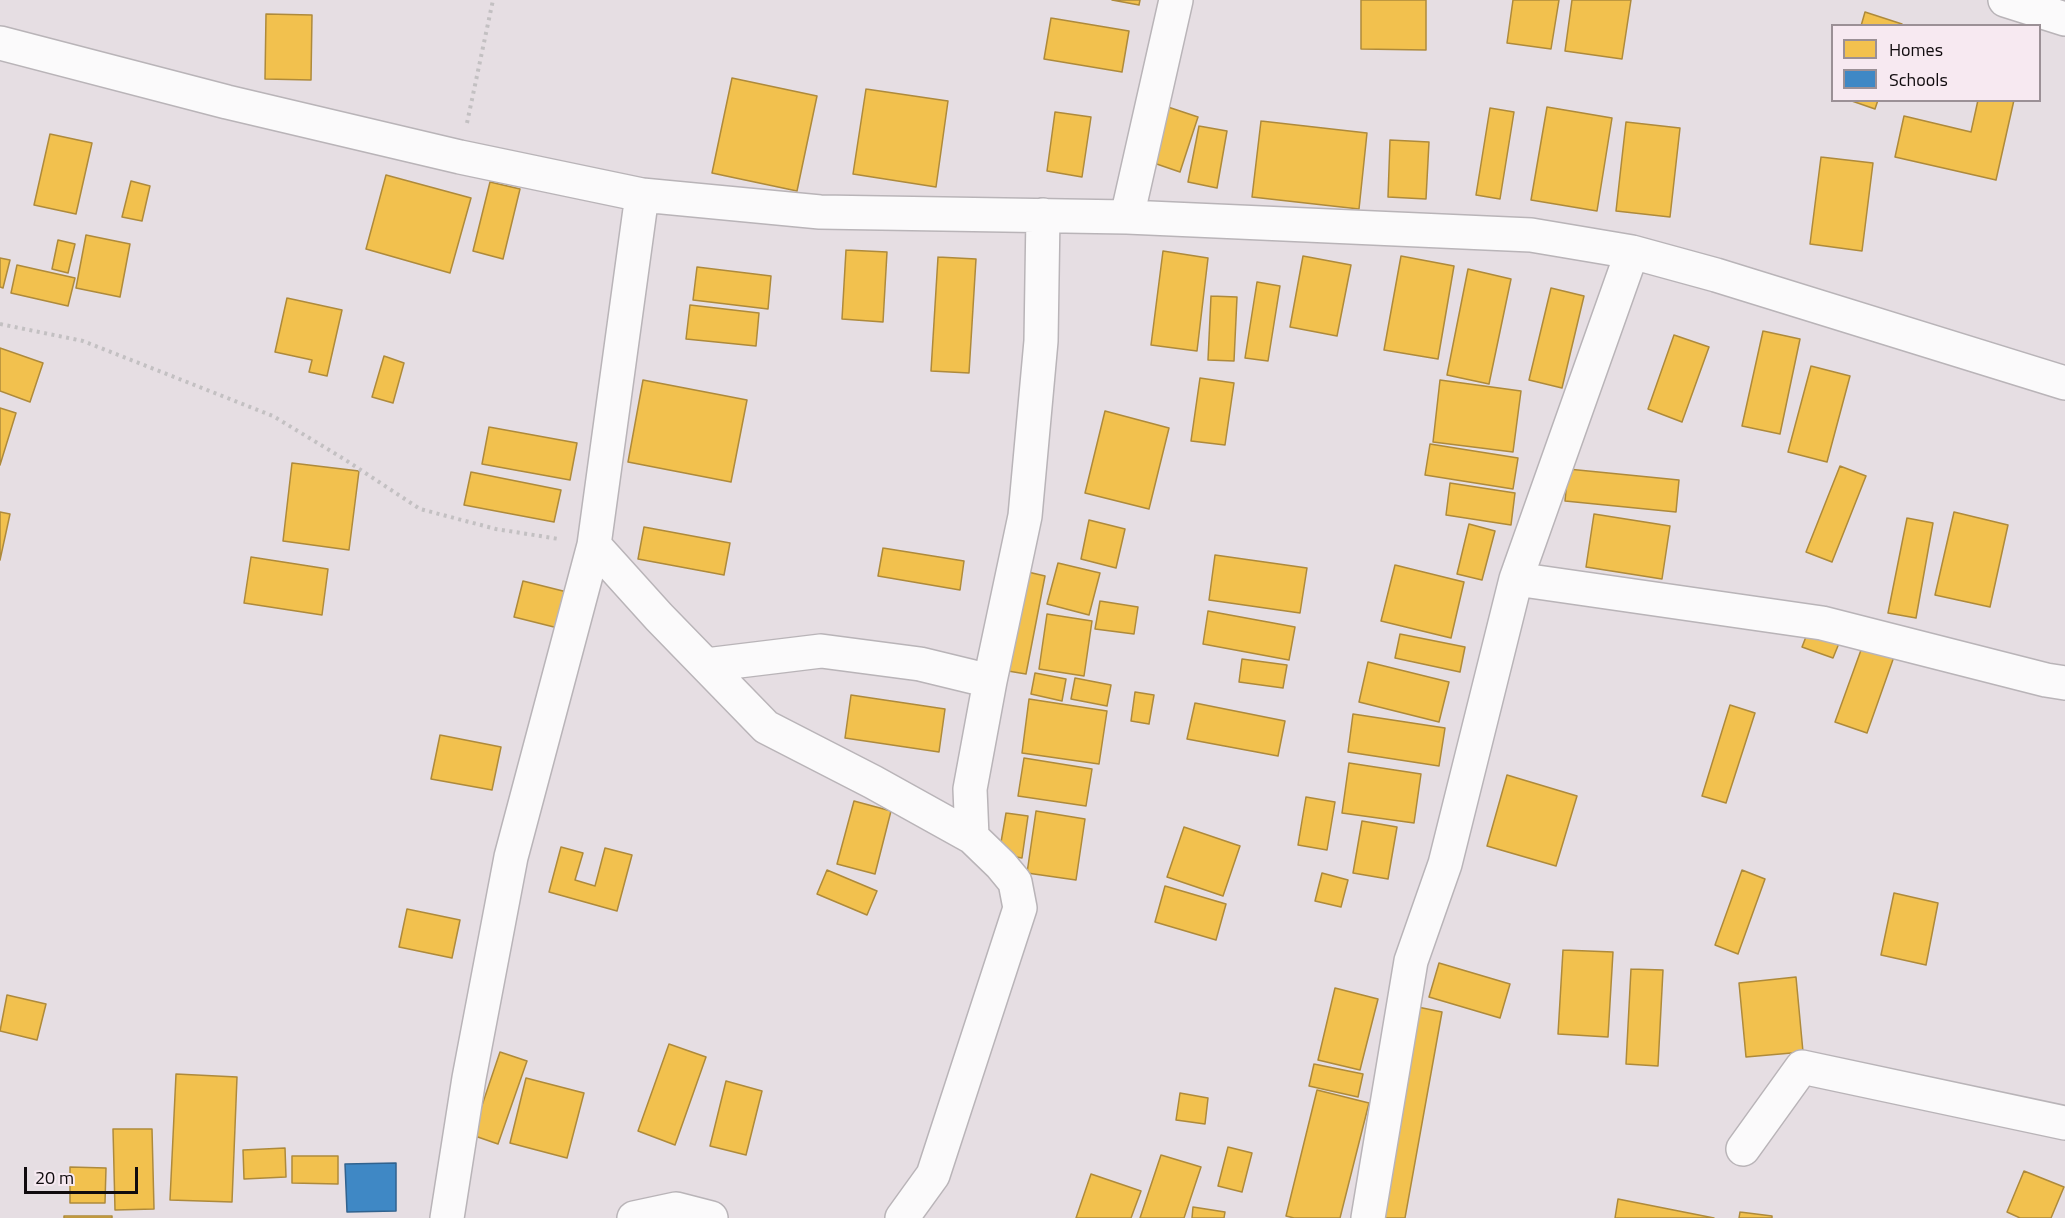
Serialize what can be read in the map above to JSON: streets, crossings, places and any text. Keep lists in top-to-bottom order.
{
  "legend": ["Homes", "Schools"],
  "scale_bar": "20 m"
}
